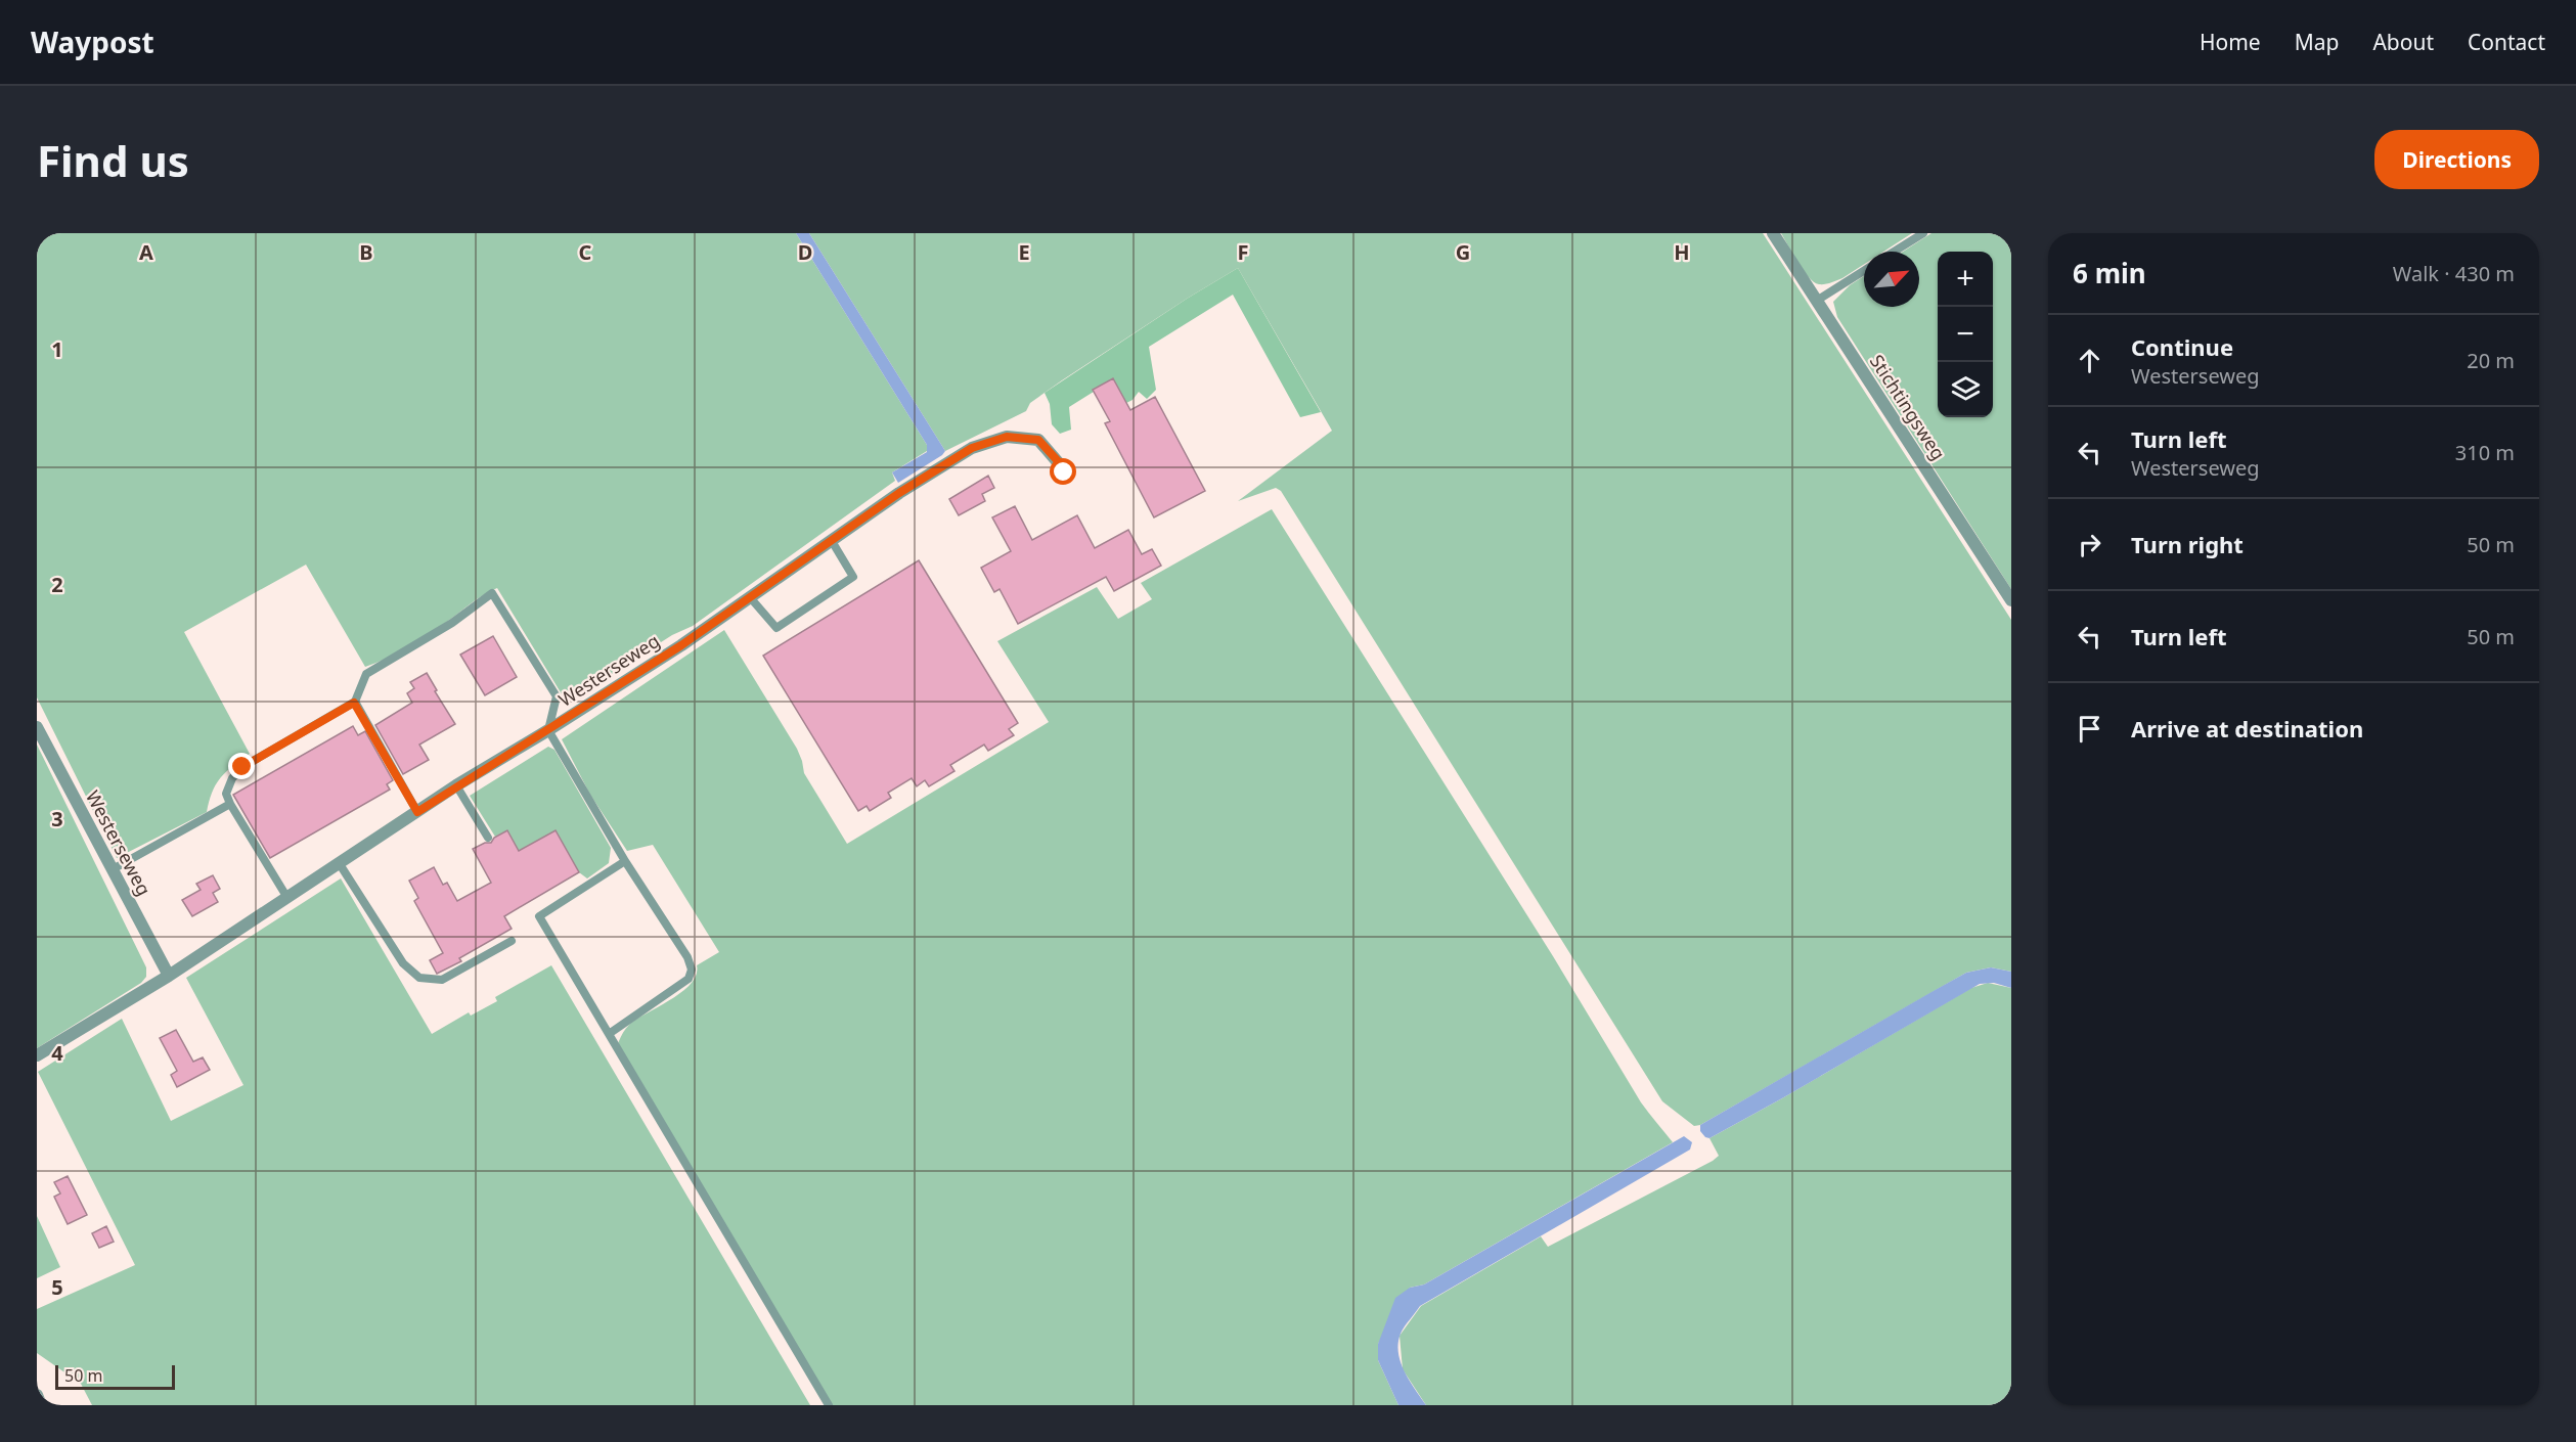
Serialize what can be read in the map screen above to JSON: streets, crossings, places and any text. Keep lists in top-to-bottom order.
{
  "streets": {
    "street": ["Stichtingsweg", "Westerseweg"]
  },
  "scale_bar": "50 m",
  "north": "top right",
  "page": {
    "header": "Waypost",
    "nav": [
      "Home",
      "Map",
      "About",
      "Contact"
    ],
    "buttons": "Directions",
    "title": "Find us",
    "heading": ["6 min", "Walk · 430 m"],
    "map_buttons": ["+", "−"],
    "list": [
      ["Continue", "Westerseweg", "20 m"],
      ["Turn left", "Westerseweg", "310 m"],
      ["Turn right", "50 m"],
      ["Turn left", "50 m"],
      "Arrive at destination"
    ],
    "scale": "50 m"
  },
  "grid": {
    "columns": [
      "A",
      "B",
      "C",
      "D",
      "E",
      "F",
      "G",
      "H"
    ],
    "rows": [
      "1",
      "2",
      "3",
      "4",
      "5"
    ]
  }
}
